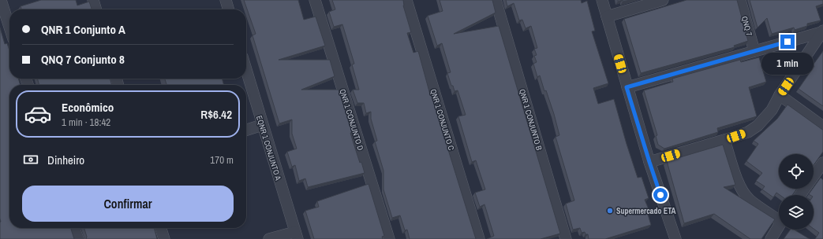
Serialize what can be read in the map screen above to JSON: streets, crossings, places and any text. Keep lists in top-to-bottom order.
{
  "streets": {
    "street": [
      "QNQ 7",
      "QNR 1 CONJUNTO D",
      "QNR 1 CONJUNTO C",
      "QNR 1 CONJUNTO B",
      "EQNR 1 CONJUNTO A"
    ]
  },
  "places": ["Supermercado ETA"],
  "page": {
    "banner": ["QNR 1 Conjunto A", "QNQ 7 Conjunto 8"],
    "bubble": "1 min",
    "list": [
      {
        "name": "Econômico",
        "note": "1 min · 18:42",
        "value": "R$6.42"
      }
    ],
    "pay": ["Dinheiro", "170 m"],
    "buttons": "Confirmar"
  }
}
